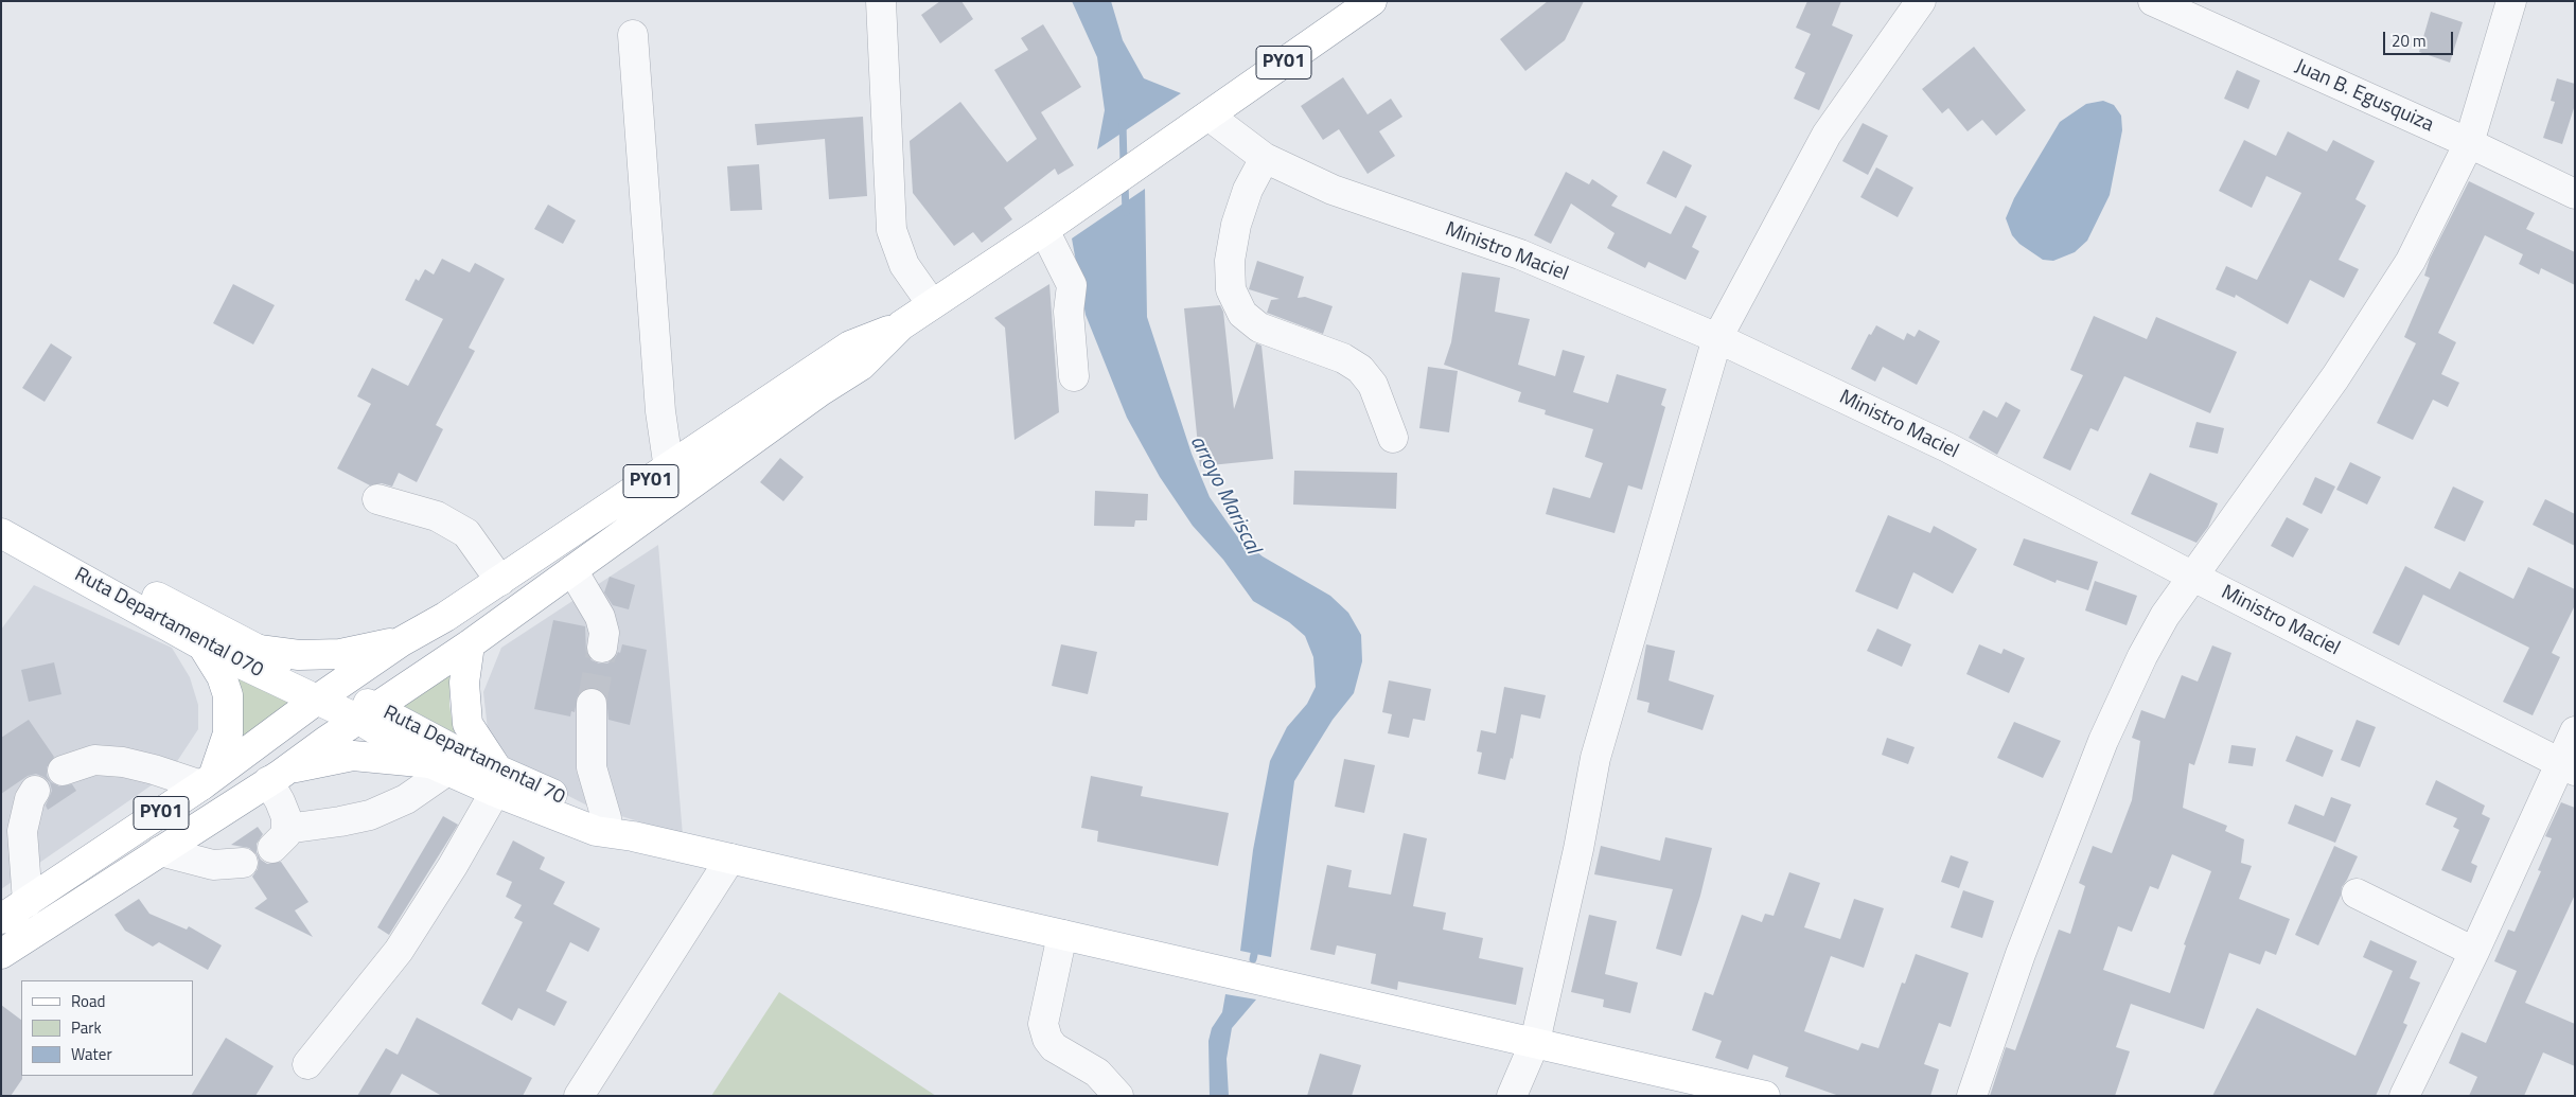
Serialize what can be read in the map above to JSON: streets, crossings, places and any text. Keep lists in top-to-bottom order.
{
  "streets": {
    "main road": ["PY01", "Ruta Departamental 070", "Ruta Departamental 70"],
    "street": ["Juan B. Egusquiza", "Ministro Maciel"]
  },
  "crossings": [
    ["PY01", "Ministro Maciel"],
    ["PY01", "Ruta Departamental 070"],
    ["PY01", "Ruta Departamental 70"],
    ["Ruta Departamental 070", "Ruta Departamental 70"]
  ],
  "water": ["arroyo Mariscal"],
  "legend": ["Road", "Park", "Water"],
  "scale_bar": "20 m"
}
